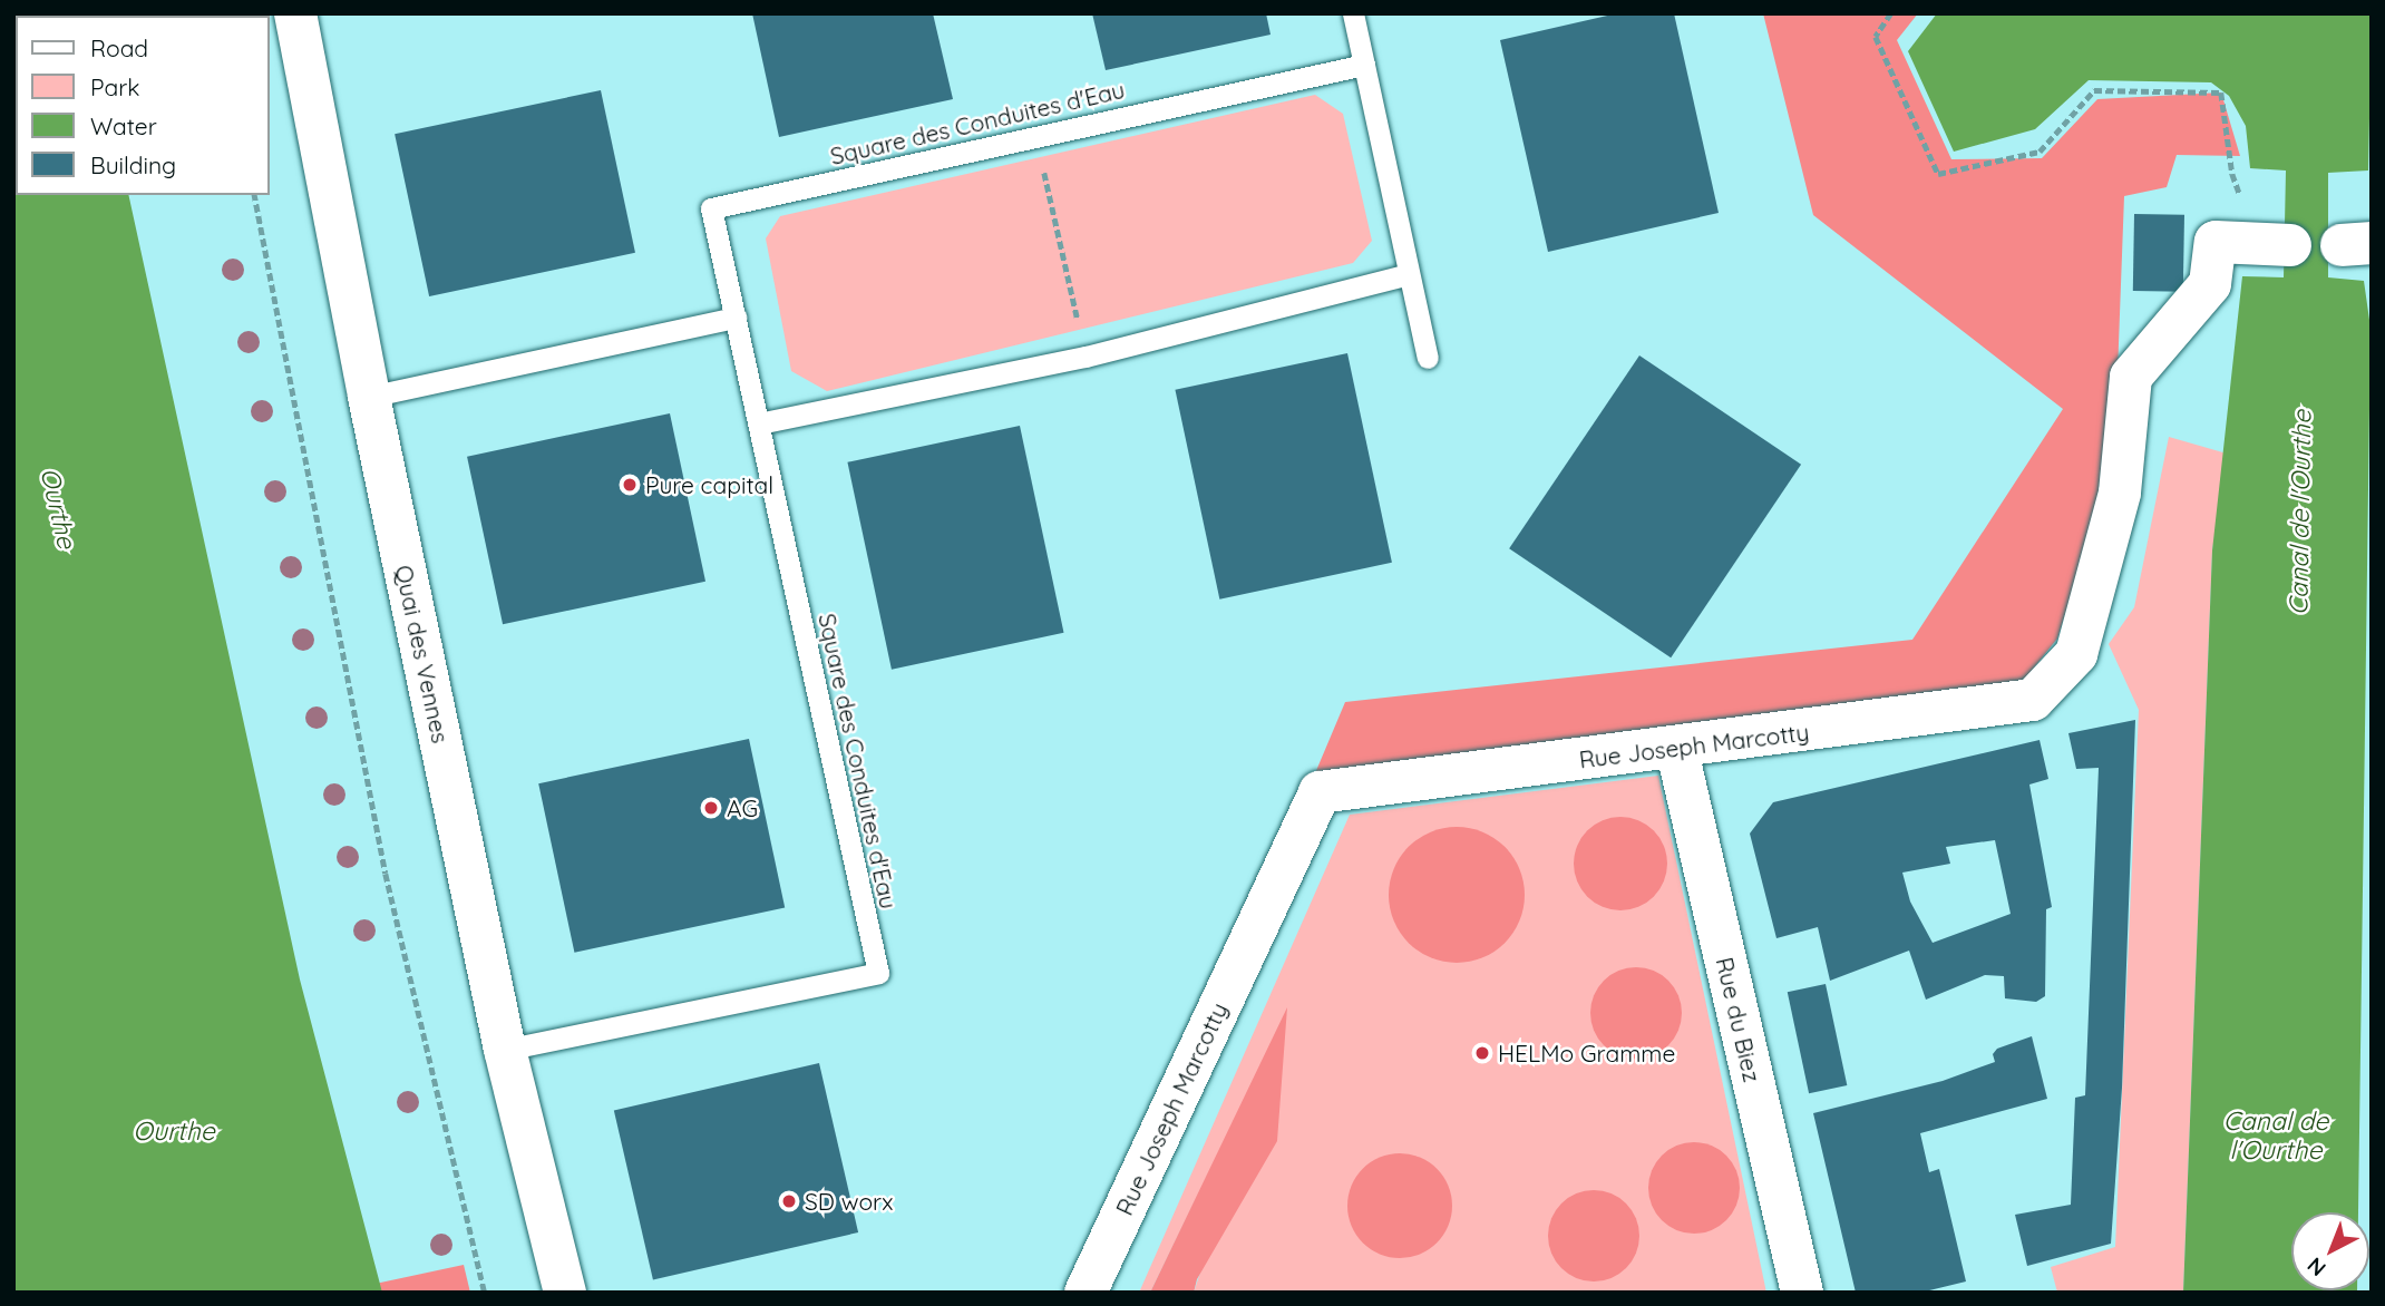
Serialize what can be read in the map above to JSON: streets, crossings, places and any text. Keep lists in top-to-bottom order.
{
  "streets": {
    "street": ["Quai des Vennes", "Rue Joseph Marcotty", "Rue du Biez"],
    "lane": ["Square des Conduites d'Eau"]
  },
  "crossings": [
    ["Square des Conduites d'Eau", "Quai des Vennes"],
    ["Rue Joseph Marcotty", "Rue du Biez"]
  ],
  "water": ["Ourthe", "Canal de l'Ourthe"],
  "places": [
    "Pure capital",
    "AG",
    "HELMo Gramme",
    "SD worx"
  ],
  "legend": [
    "Road",
    "Park",
    "Water",
    "Building"
  ],
  "north": "bottom left"
}
